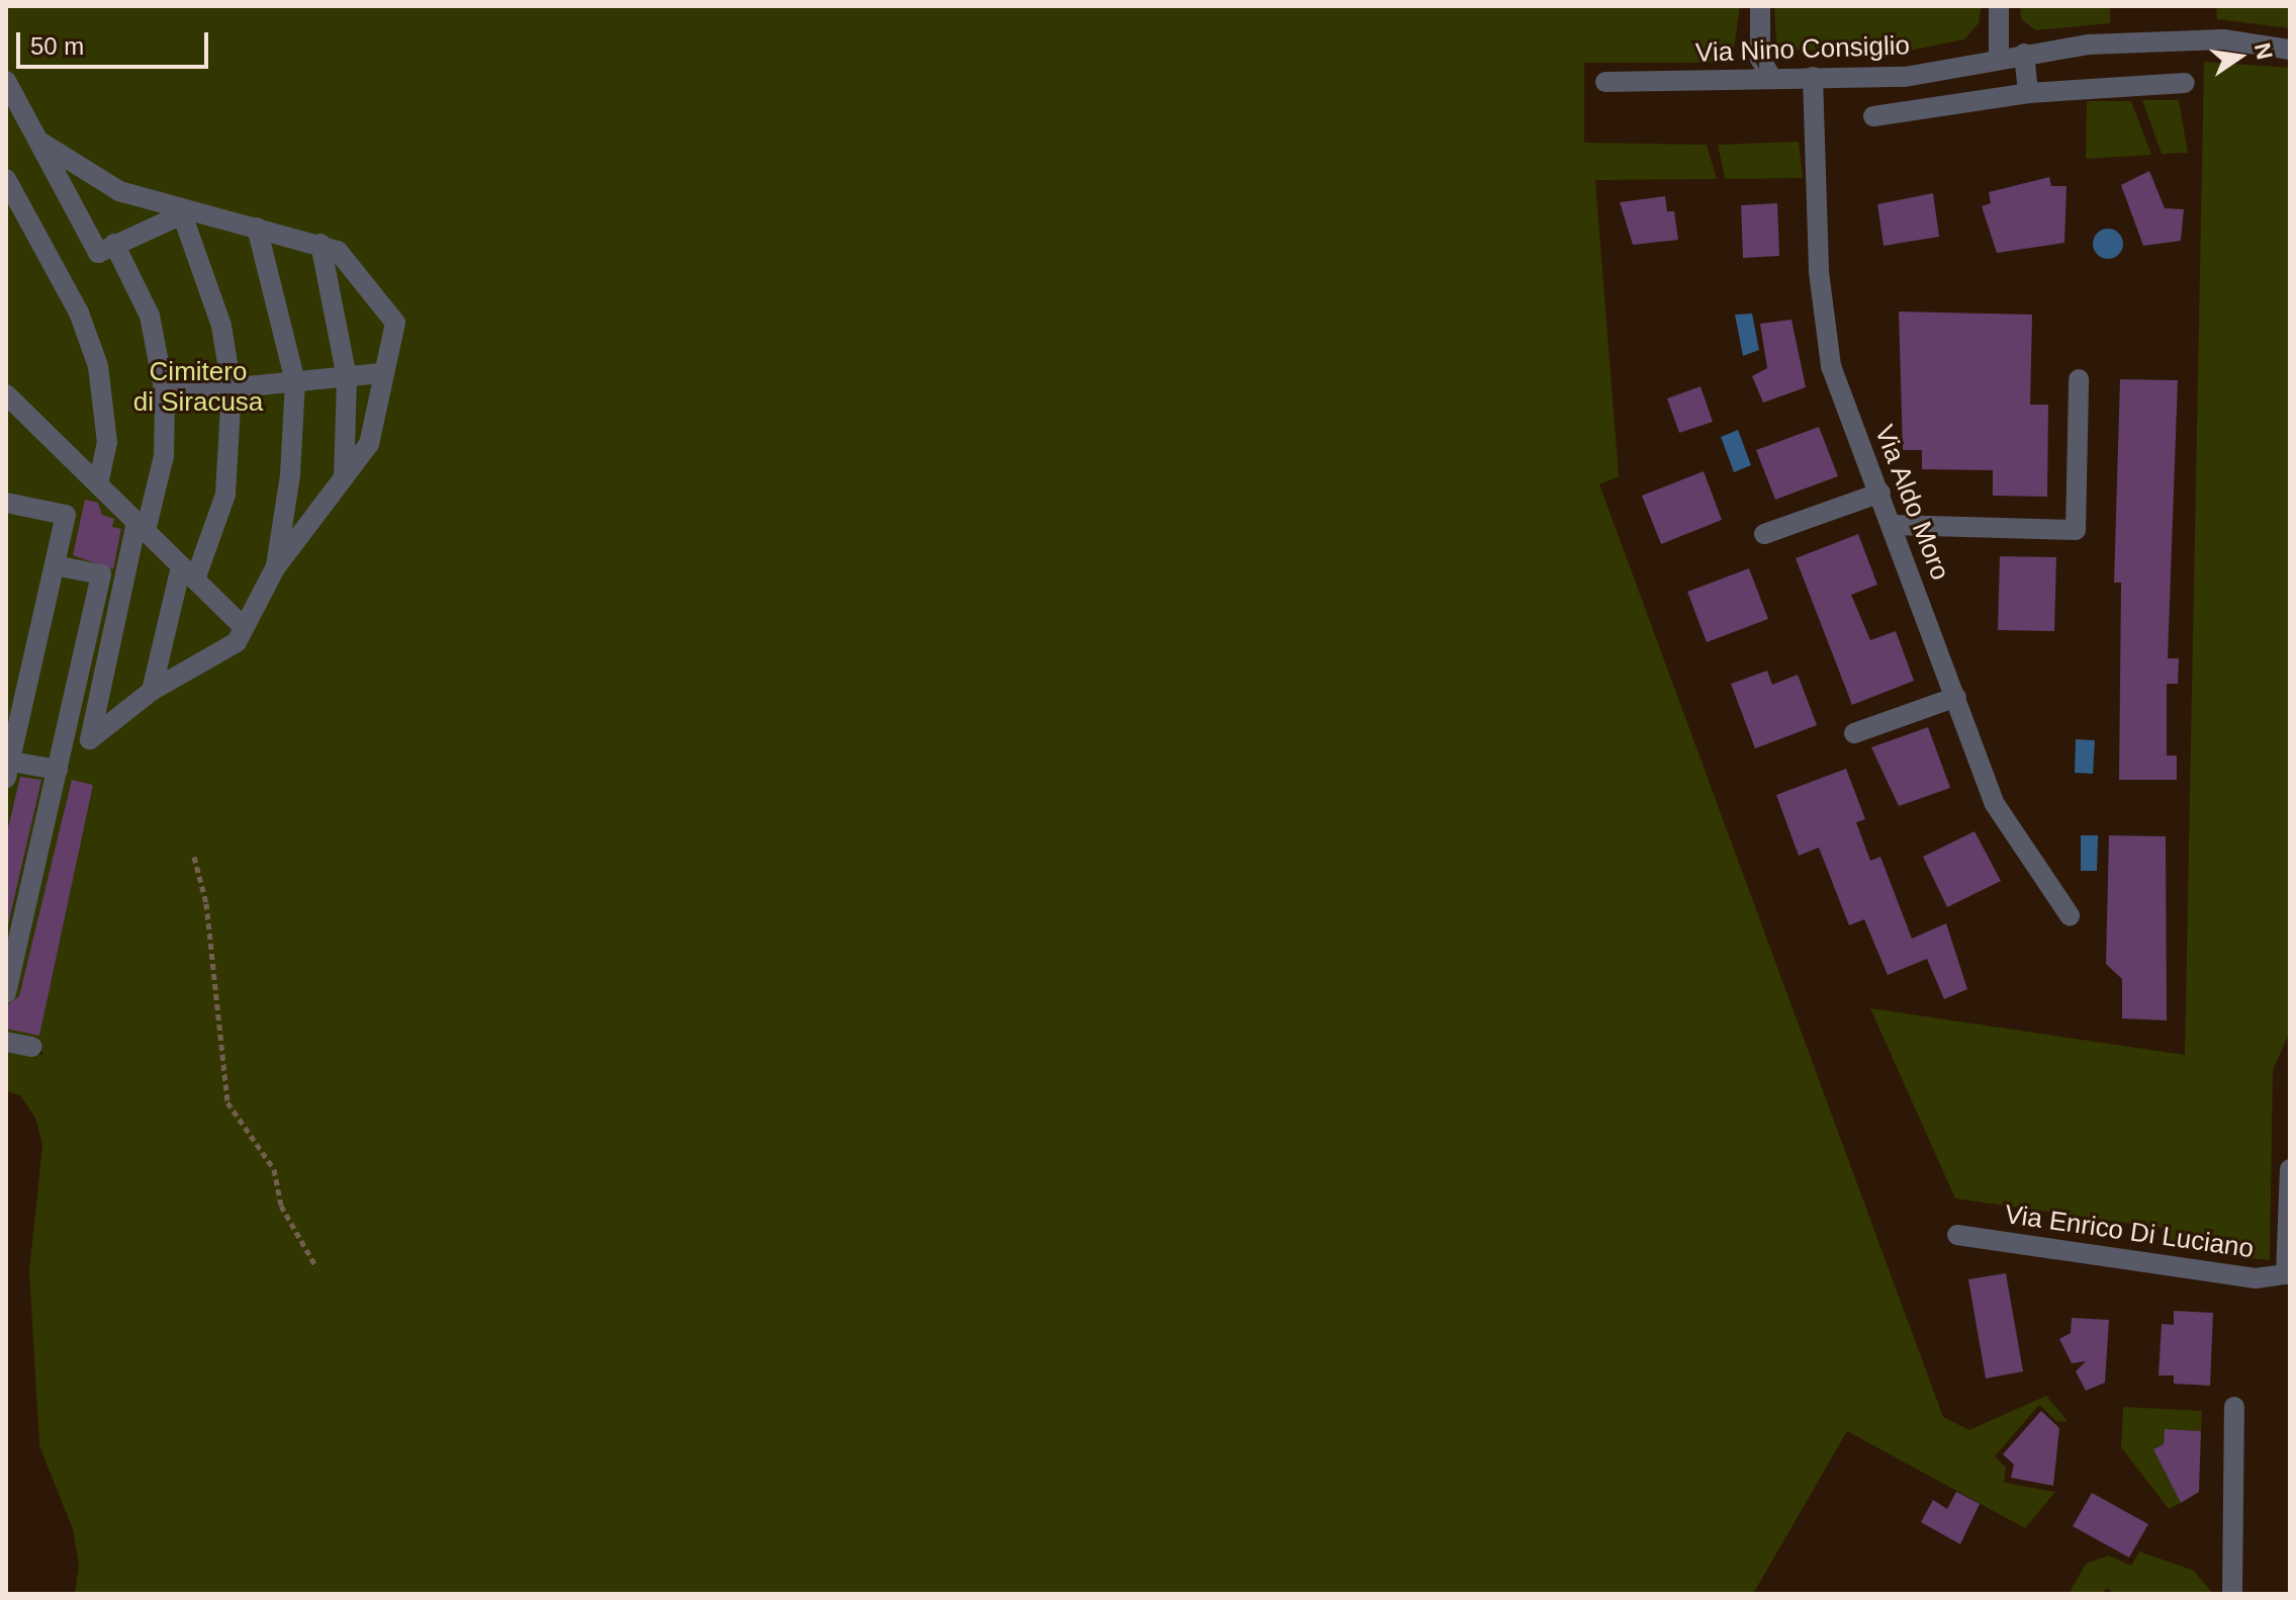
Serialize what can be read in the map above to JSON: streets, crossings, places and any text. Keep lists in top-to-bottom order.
{
  "streets": {
    "street": ["Via Nino Consiglio", "Via Aldo Moro", "Via Enrico Di Luciano"]
  },
  "crossings": [
    ["Via Nino Consiglio", "Via Aldo Moro"]
  ],
  "parks": ["Cimitero di Siracusa"],
  "scale_bar": "50 m",
  "north": "right"
}
